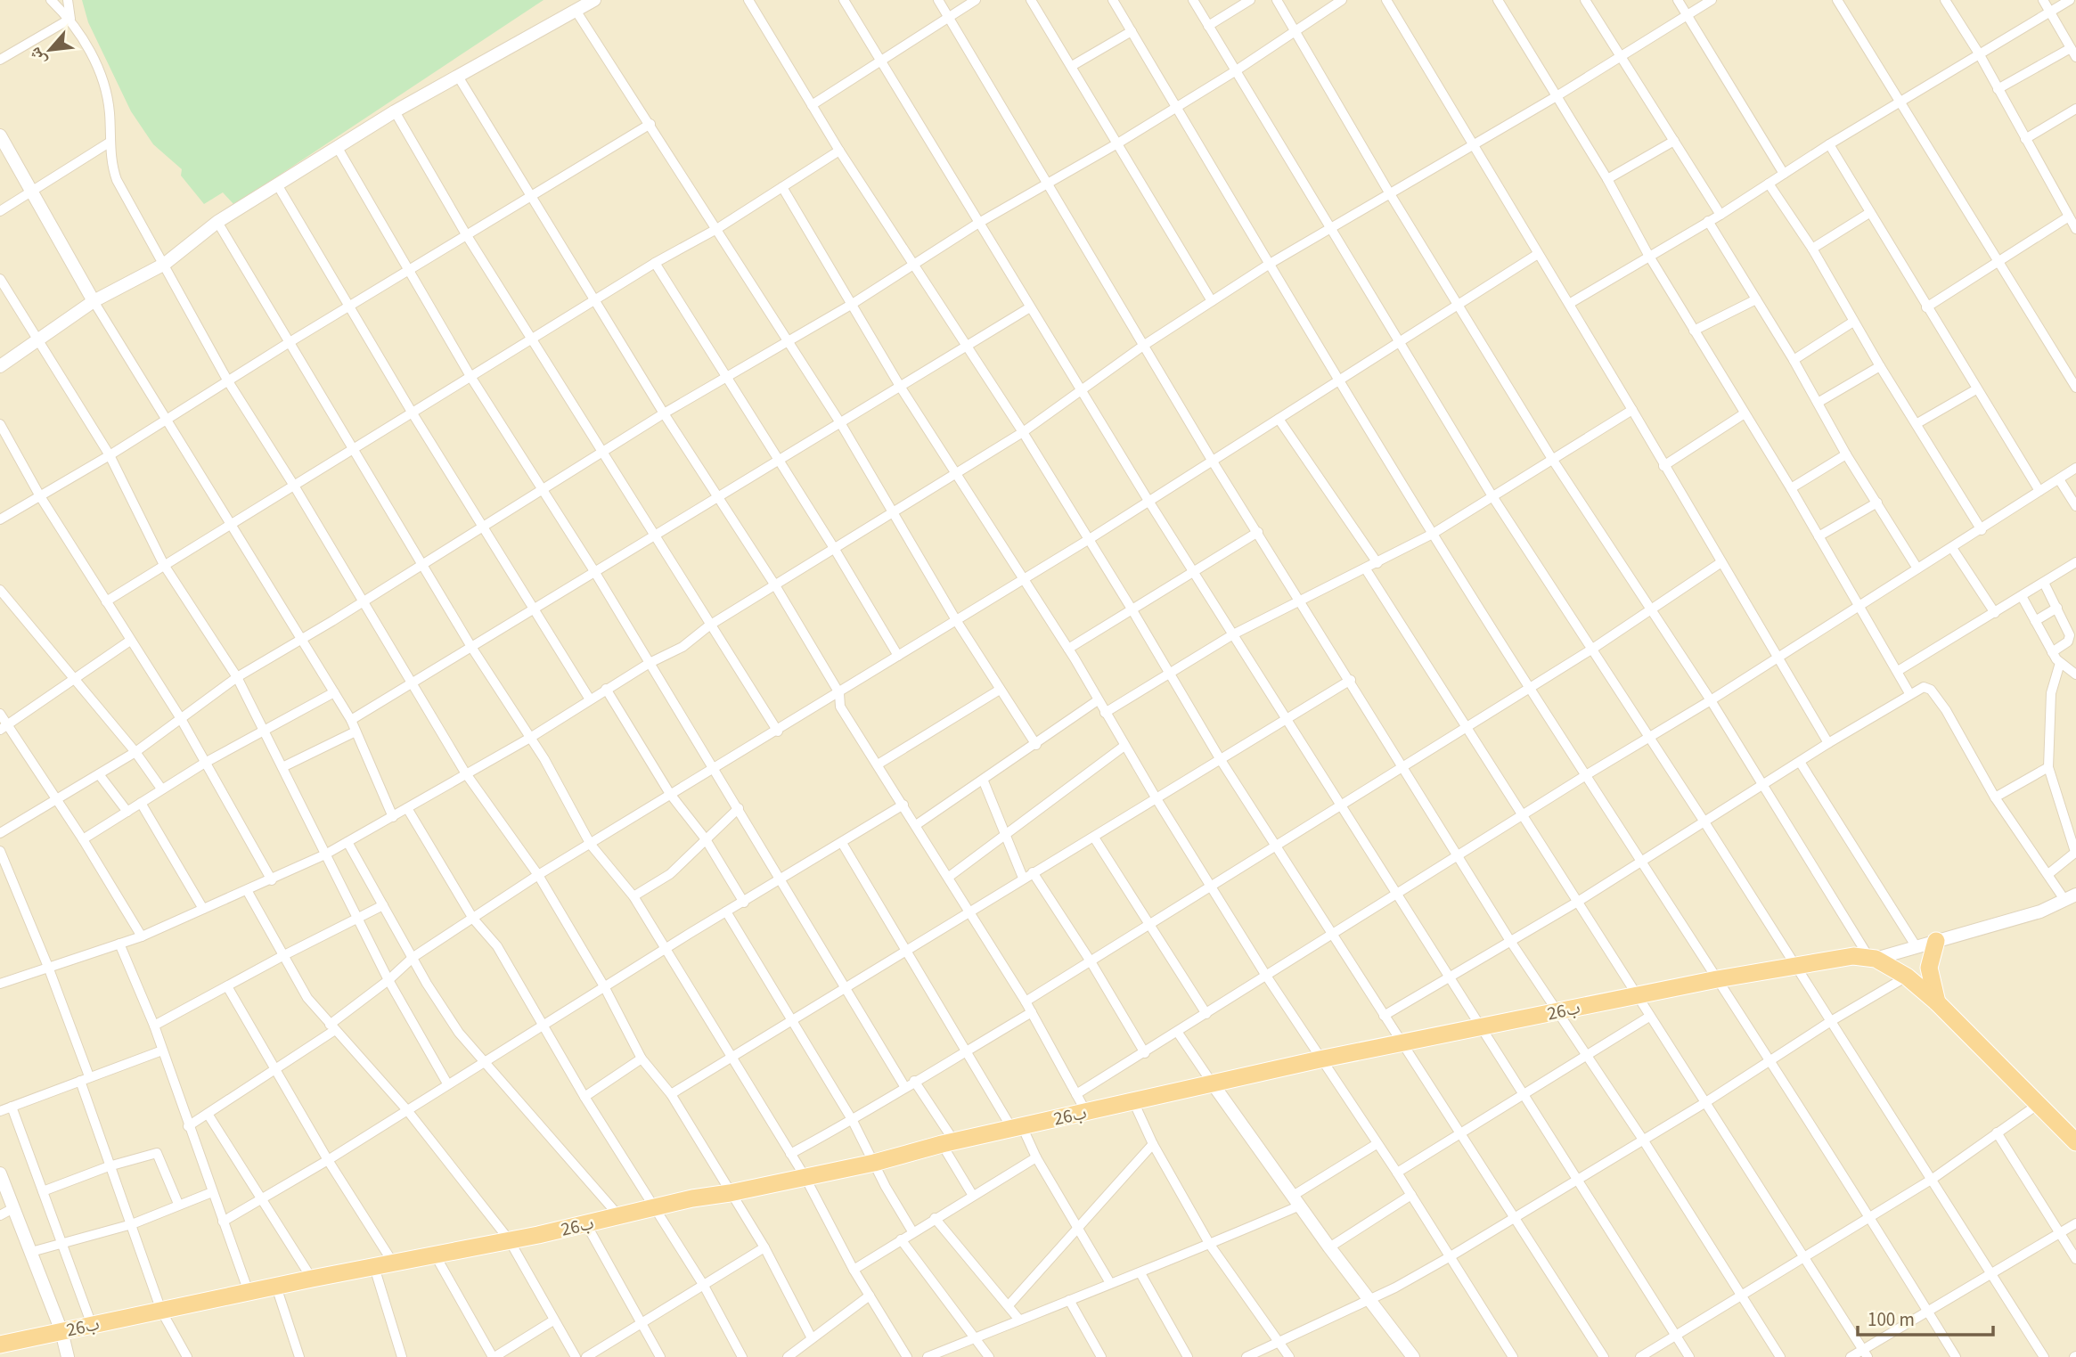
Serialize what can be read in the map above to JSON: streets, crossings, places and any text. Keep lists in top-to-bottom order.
{
  "streets": {
    "highway": ["26ب"]
  },
  "scale_bar": "100 m",
  "north": "bottom left"
}
